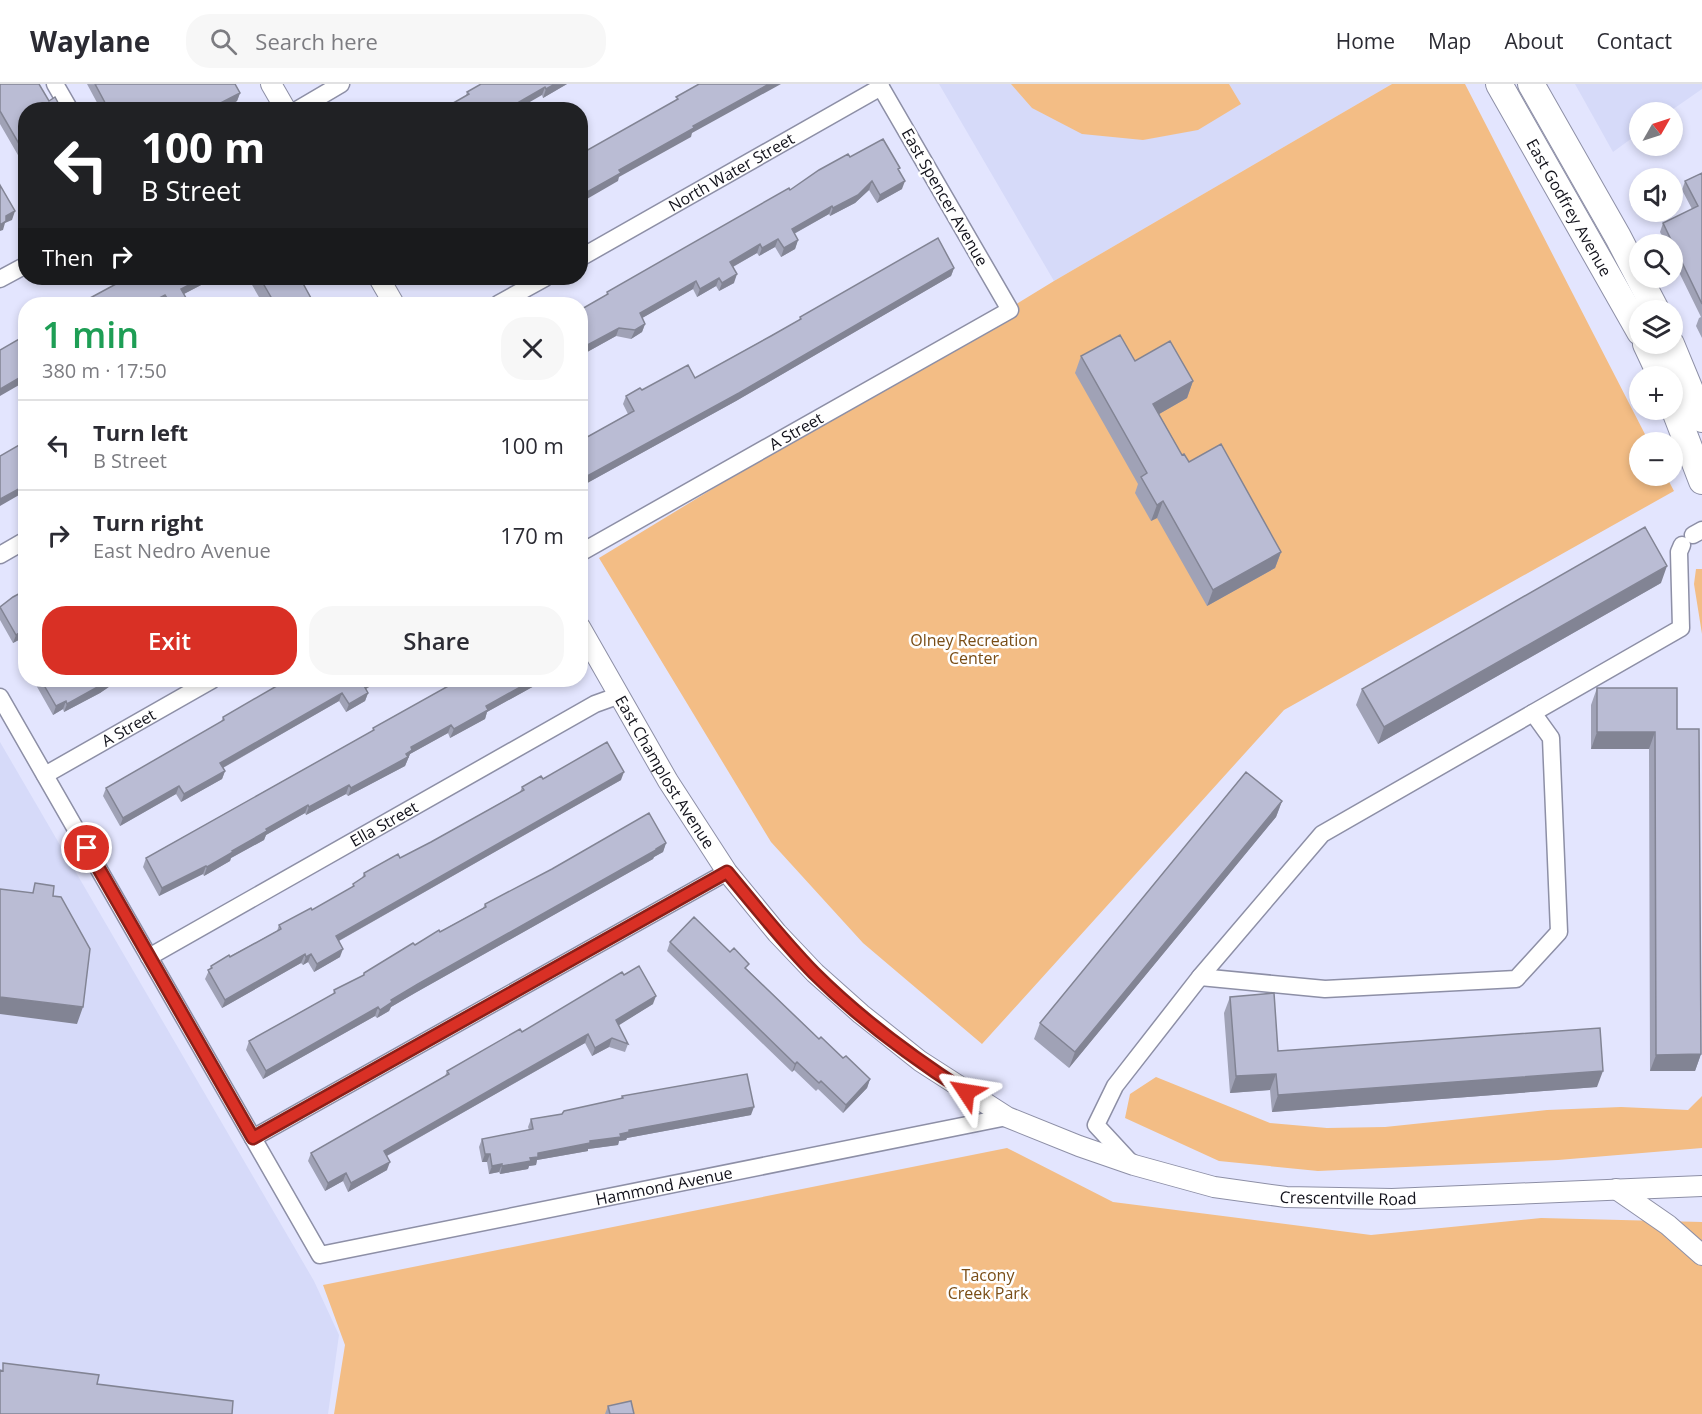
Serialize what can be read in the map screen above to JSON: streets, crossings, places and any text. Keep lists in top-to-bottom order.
{
  "streets": {
    "main road": ["East Godfrey Avenue"],
    "street": [
      "North Water Street",
      "East Spencer Avenue",
      "A Street",
      "East Champlost Avenue",
      "Ella Street",
      "Hammond Avenue",
      "Crescentville Road"
    ]
  },
  "crossings": [
    ["North Water Street", "East Spencer Avenue"],
    ["East Spencer Avenue", "A Street"],
    ["East Champlost Avenue", "Ella Street"],
    ["East Champlost Avenue", "Hammond Avenue"],
    ["East Champlost Avenue", "Crescentville Road"],
    ["Hammond Avenue", "Crescentville Road"]
  ],
  "parks": ["Olney Recreation Center", "Tacony Creek Park"],
  "north": "top right",
  "page": {
    "header": "Waylane",
    "search": "Search here",
    "nav": [
      "Home",
      "Map",
      "About",
      "Contact"
    ],
    "map_buttons": ["+", "−"],
    "turn": ["100 m", "B Street"],
    "then": "Then",
    "heading": ["1 min", "380 m · 17:50"],
    "list": [
      {
        "name": "Turn left",
        "note": "B Street",
        "value": "100 m"
      },
      {
        "name": "Turn right",
        "note": "East Nedro Avenue",
        "value": "170 m"
      }
    ],
    "buttons": ["Exit", "Share"]
  }
}
